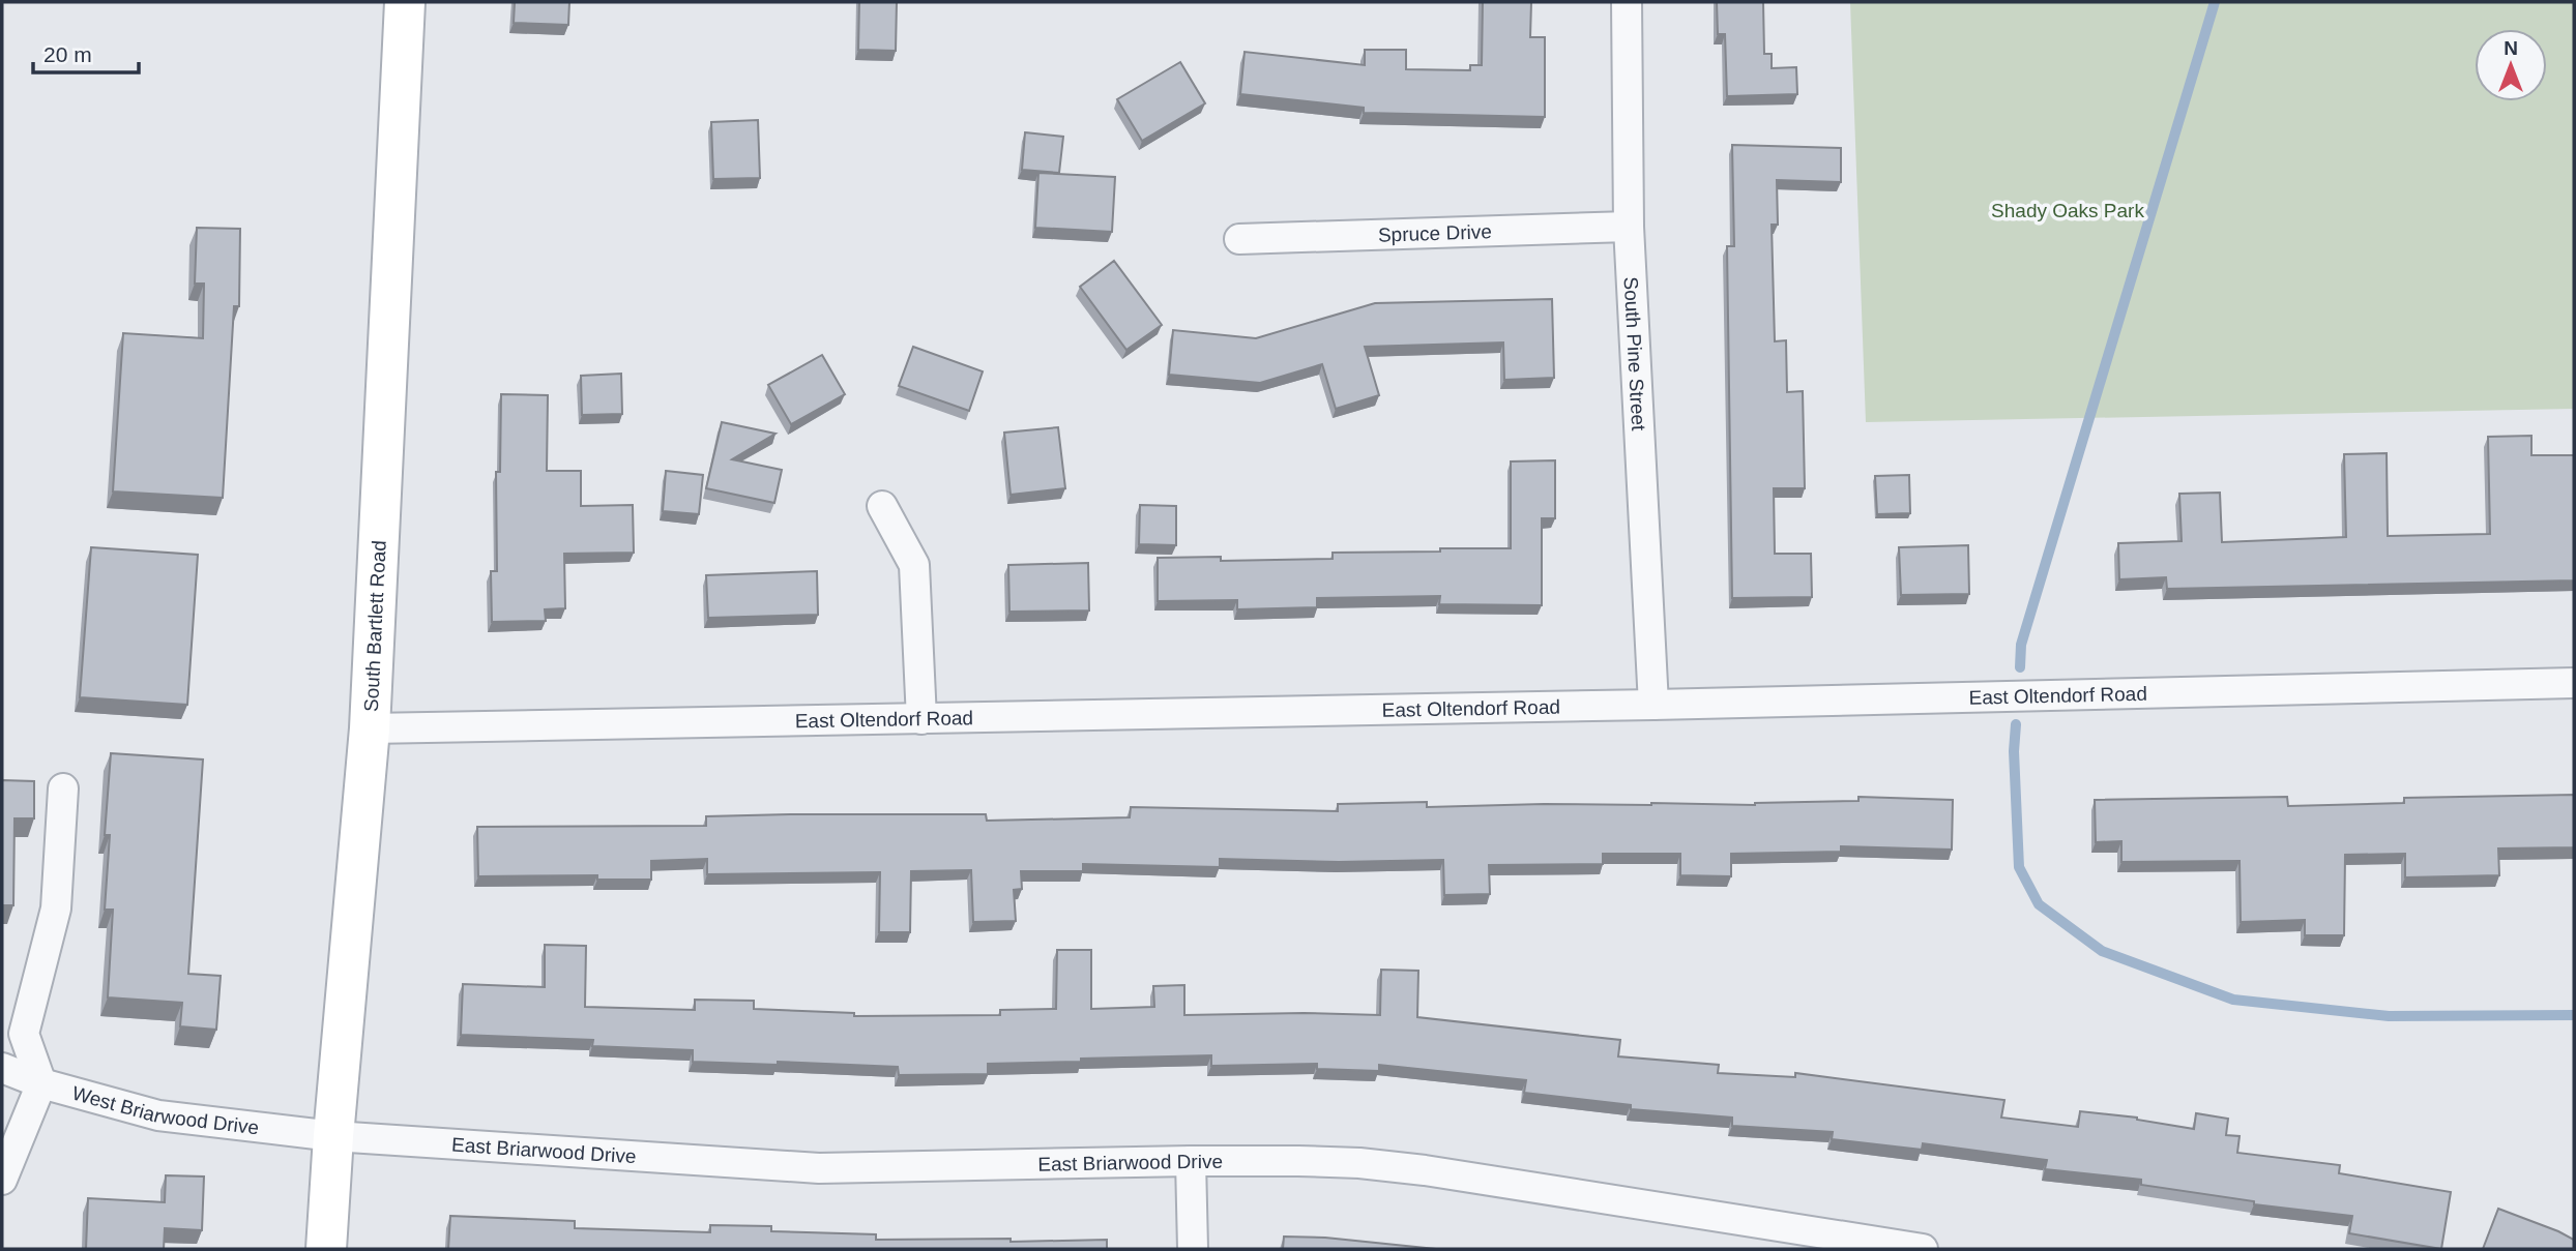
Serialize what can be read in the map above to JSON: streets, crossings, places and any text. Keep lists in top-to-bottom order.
{
  "streets": {
    "main road": ["South Bartlett Road"],
    "street": [
      "Spruce Drive",
      "South Pine Street",
      "East Oltendorf Road",
      "West Briarwood Drive",
      "East Briarwood Drive"
    ]
  },
  "crossings": [
    ["Spruce Drive", "South Pine Street"],
    ["South Pine Street", "East Oltendorf Road"],
    ["South Bartlett Road", "East Oltendorf Road"],
    ["South Bartlett Road", "West Briarwood Drive"],
    ["South Bartlett Road", "East Briarwood Drive"],
    ["West Briarwood Drive", "East Briarwood Drive"]
  ],
  "parks": ["Shady Oaks Park"],
  "scale_bar": "20 m",
  "north": "top"
}
